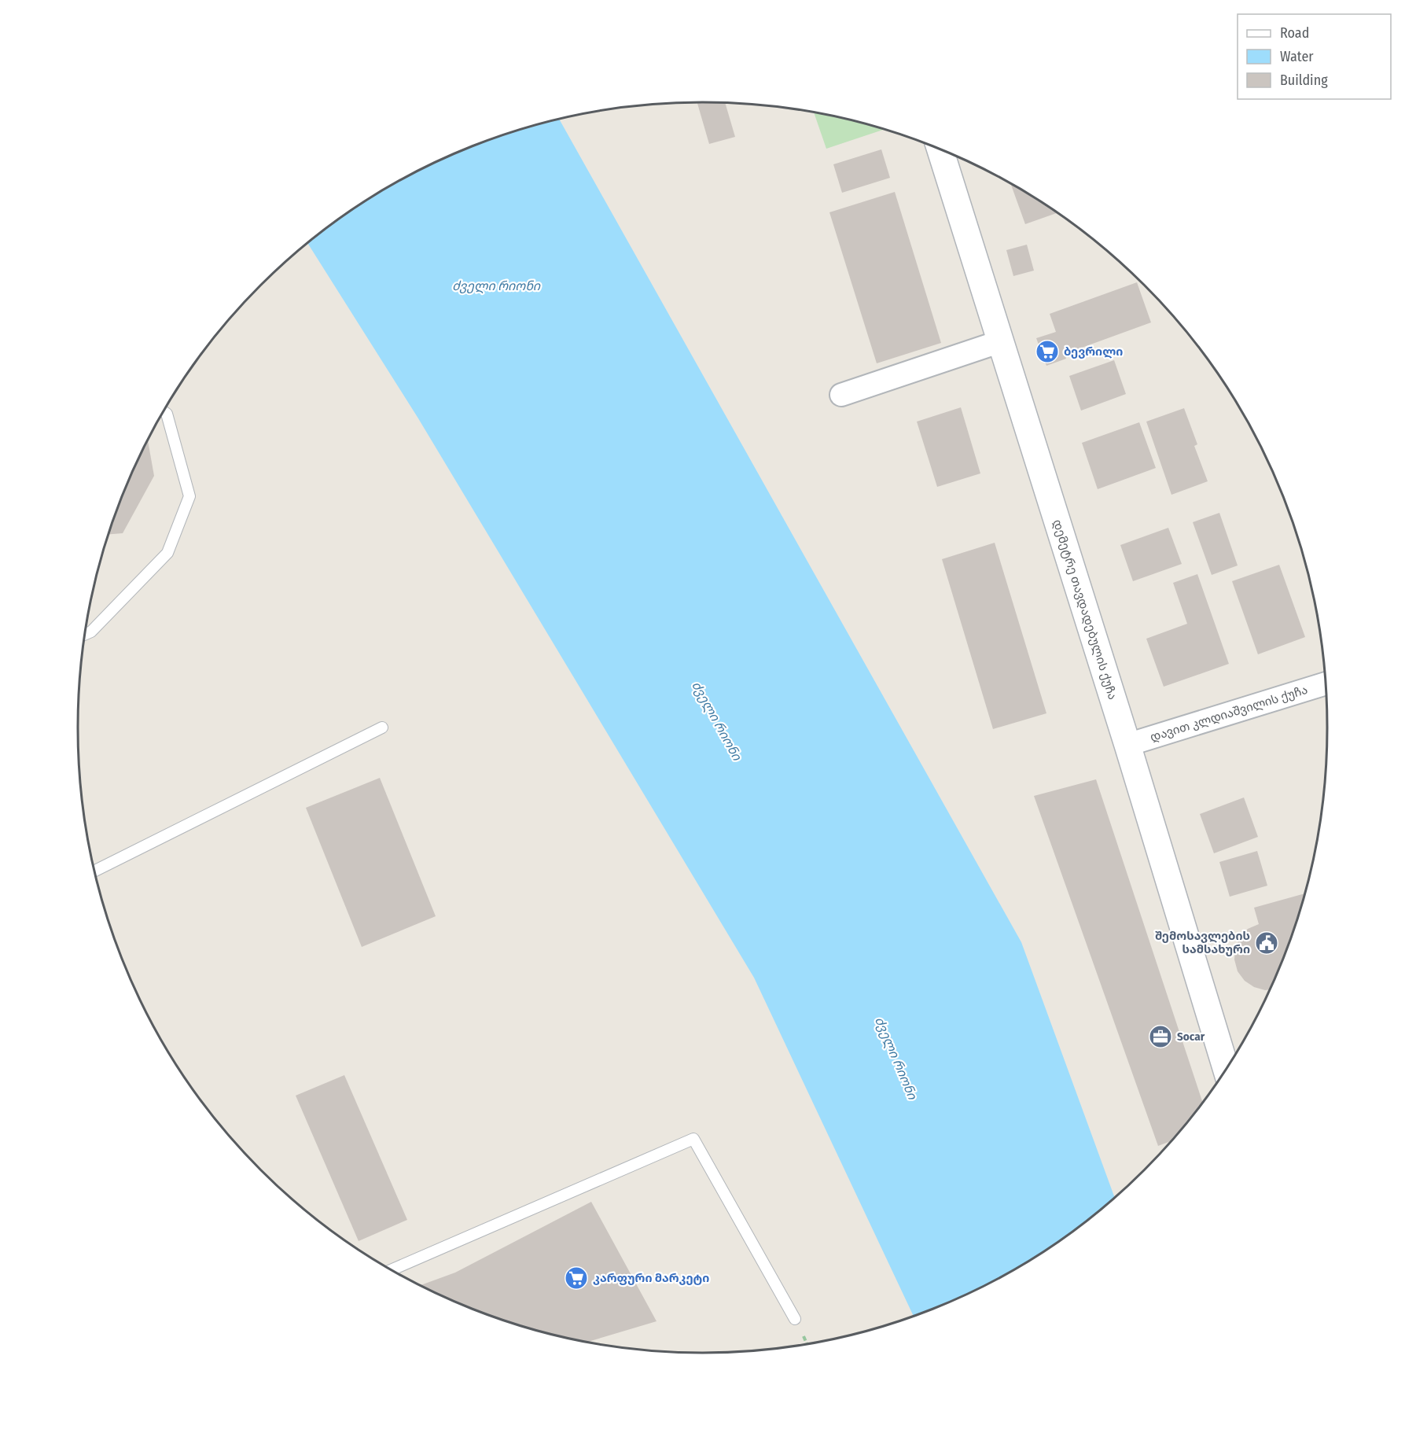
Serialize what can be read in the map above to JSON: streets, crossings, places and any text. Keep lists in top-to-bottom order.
{
  "streets": {
    "street": ["დემეტრე თავდადებულის ქუჩა", "დავით კლდიაშვილის ქუჩა"]
  },
  "crossings": [
    ["დემეტრე თავდადებულის ქუჩა", "დავით კლდიაშვილის ქუჩა"]
  ],
  "water": ["ძველი რიონი"],
  "places": {
    "supermarket": ["ბევრილი", "კარფური მარკეტი"],
    "public building": ["შემოსავლების სამსახური"],
    "office": ["Socar"]
  },
  "legend": ["Road", "Water", "Building"]
}
